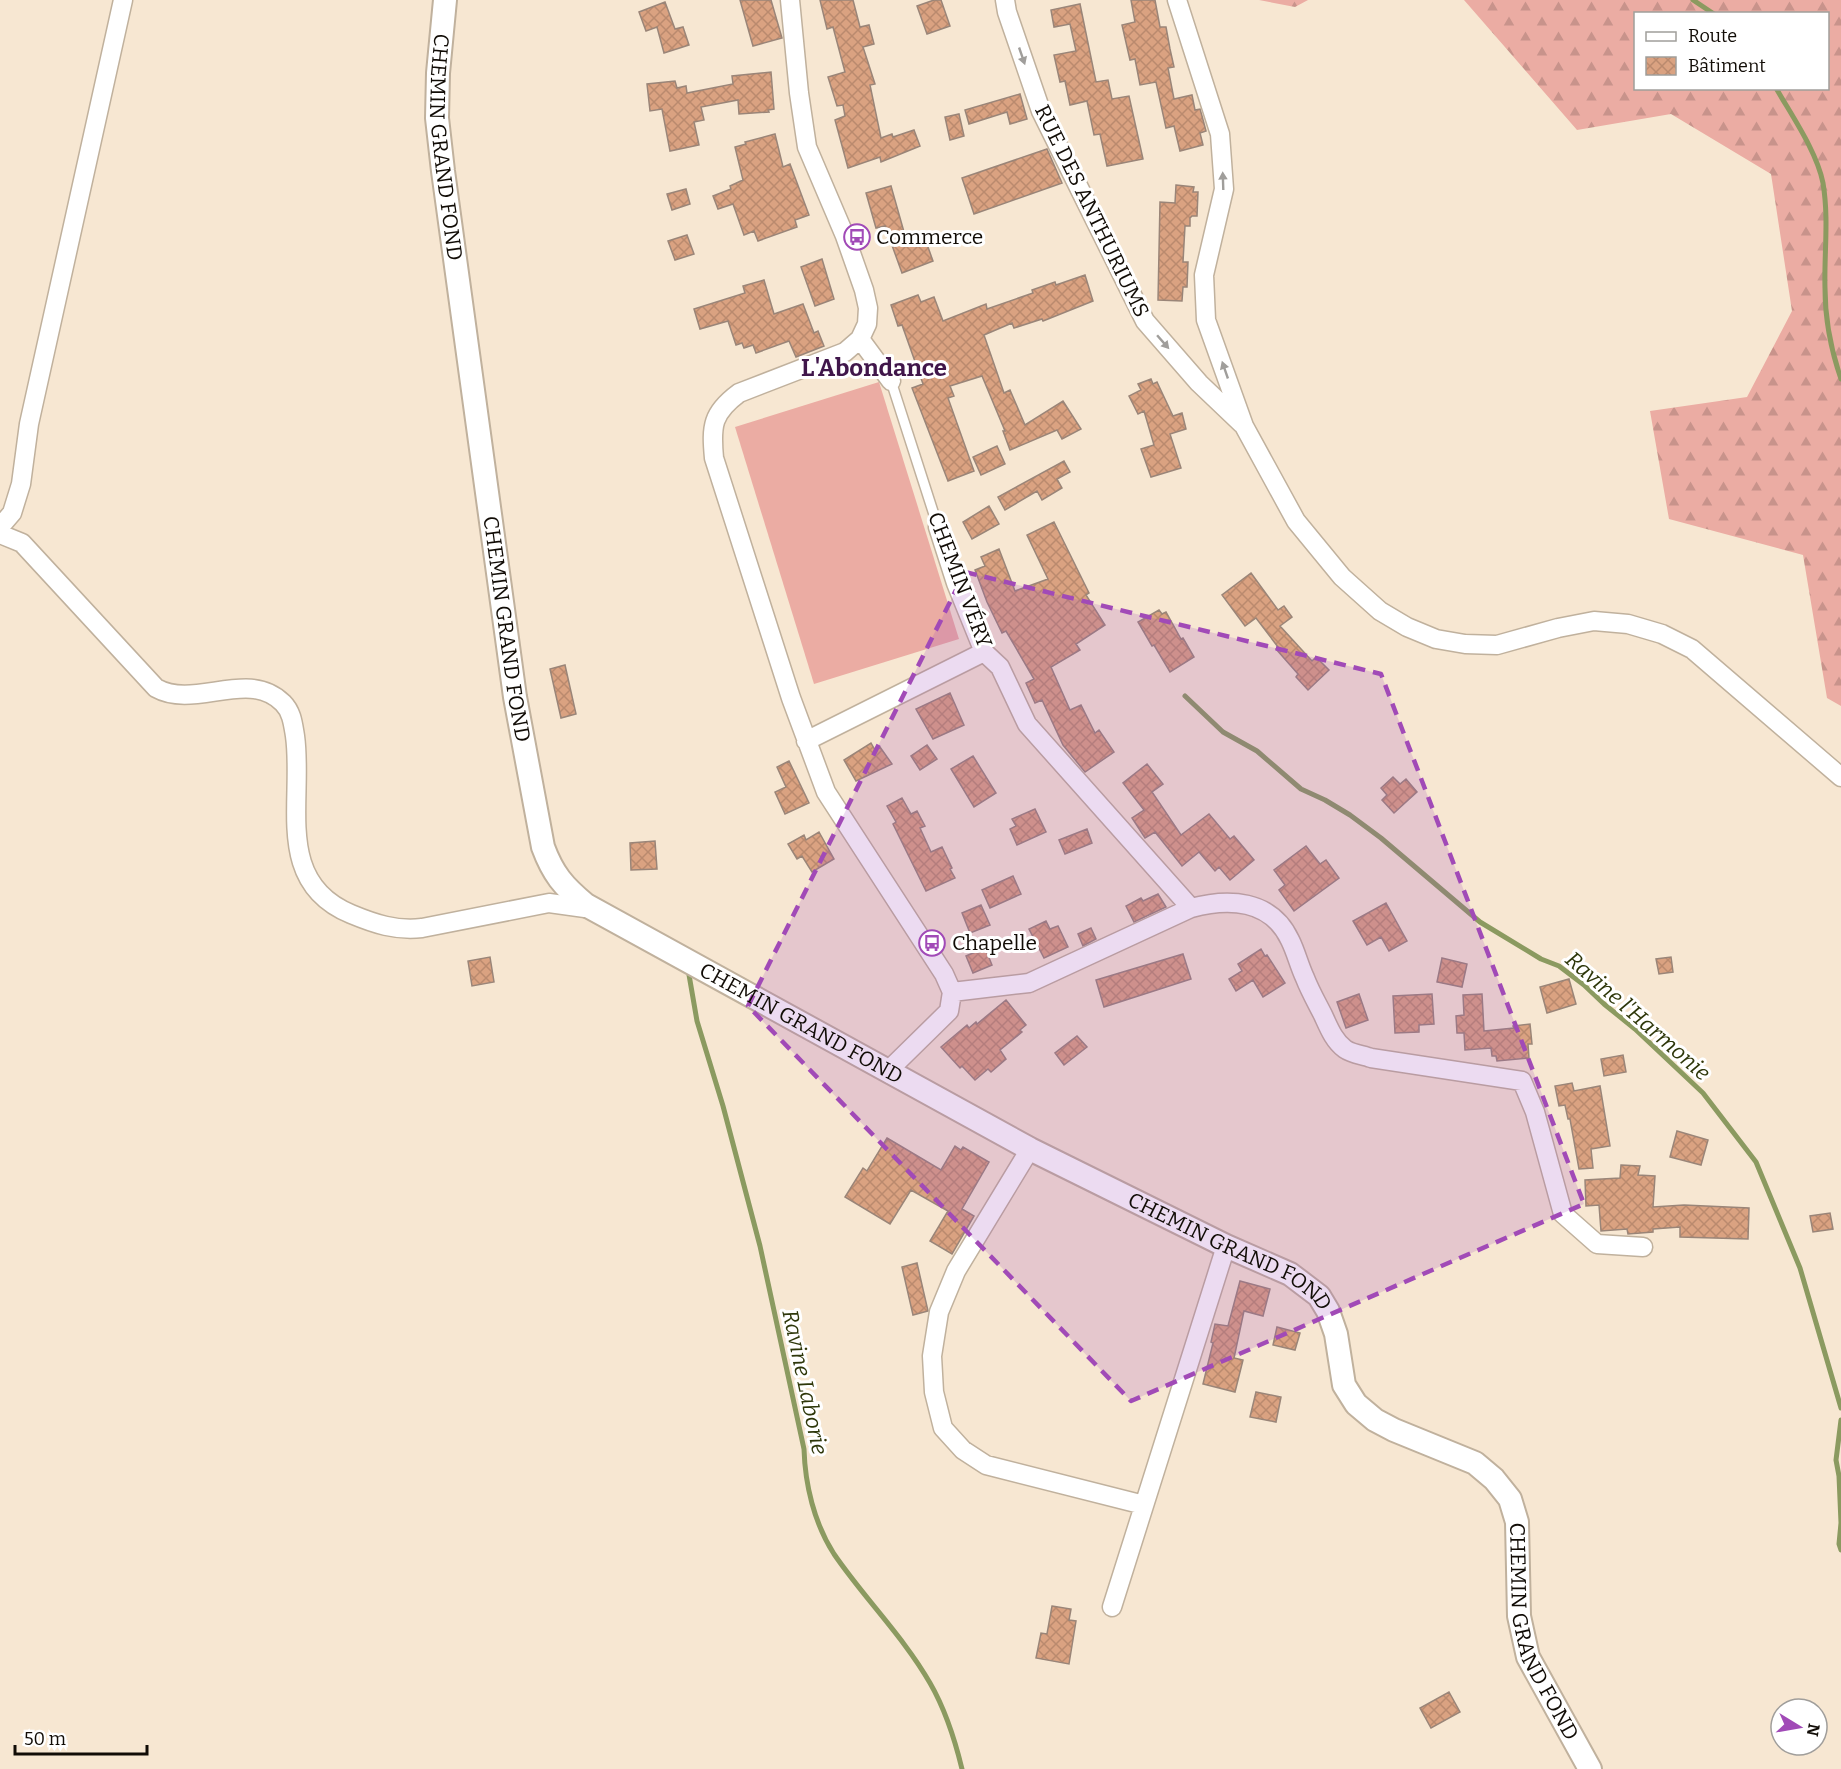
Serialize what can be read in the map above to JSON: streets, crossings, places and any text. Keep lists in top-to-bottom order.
{
  "streets": {
    "street": ["CHEMIN GRAND FOND", "RUE DES ANTHURIUMS", "CHEMIN VÉRY"]
  },
  "districts": ["L'Abondance"],
  "water": ["Ravine l'Harmonie", "Ravine Laborie"],
  "places": {
    "bus stop": ["Commerce", "Chapelle"]
  },
  "legend": ["Route", "Bâtiment"],
  "scale_bar": "50 m",
  "north": "right"
}
